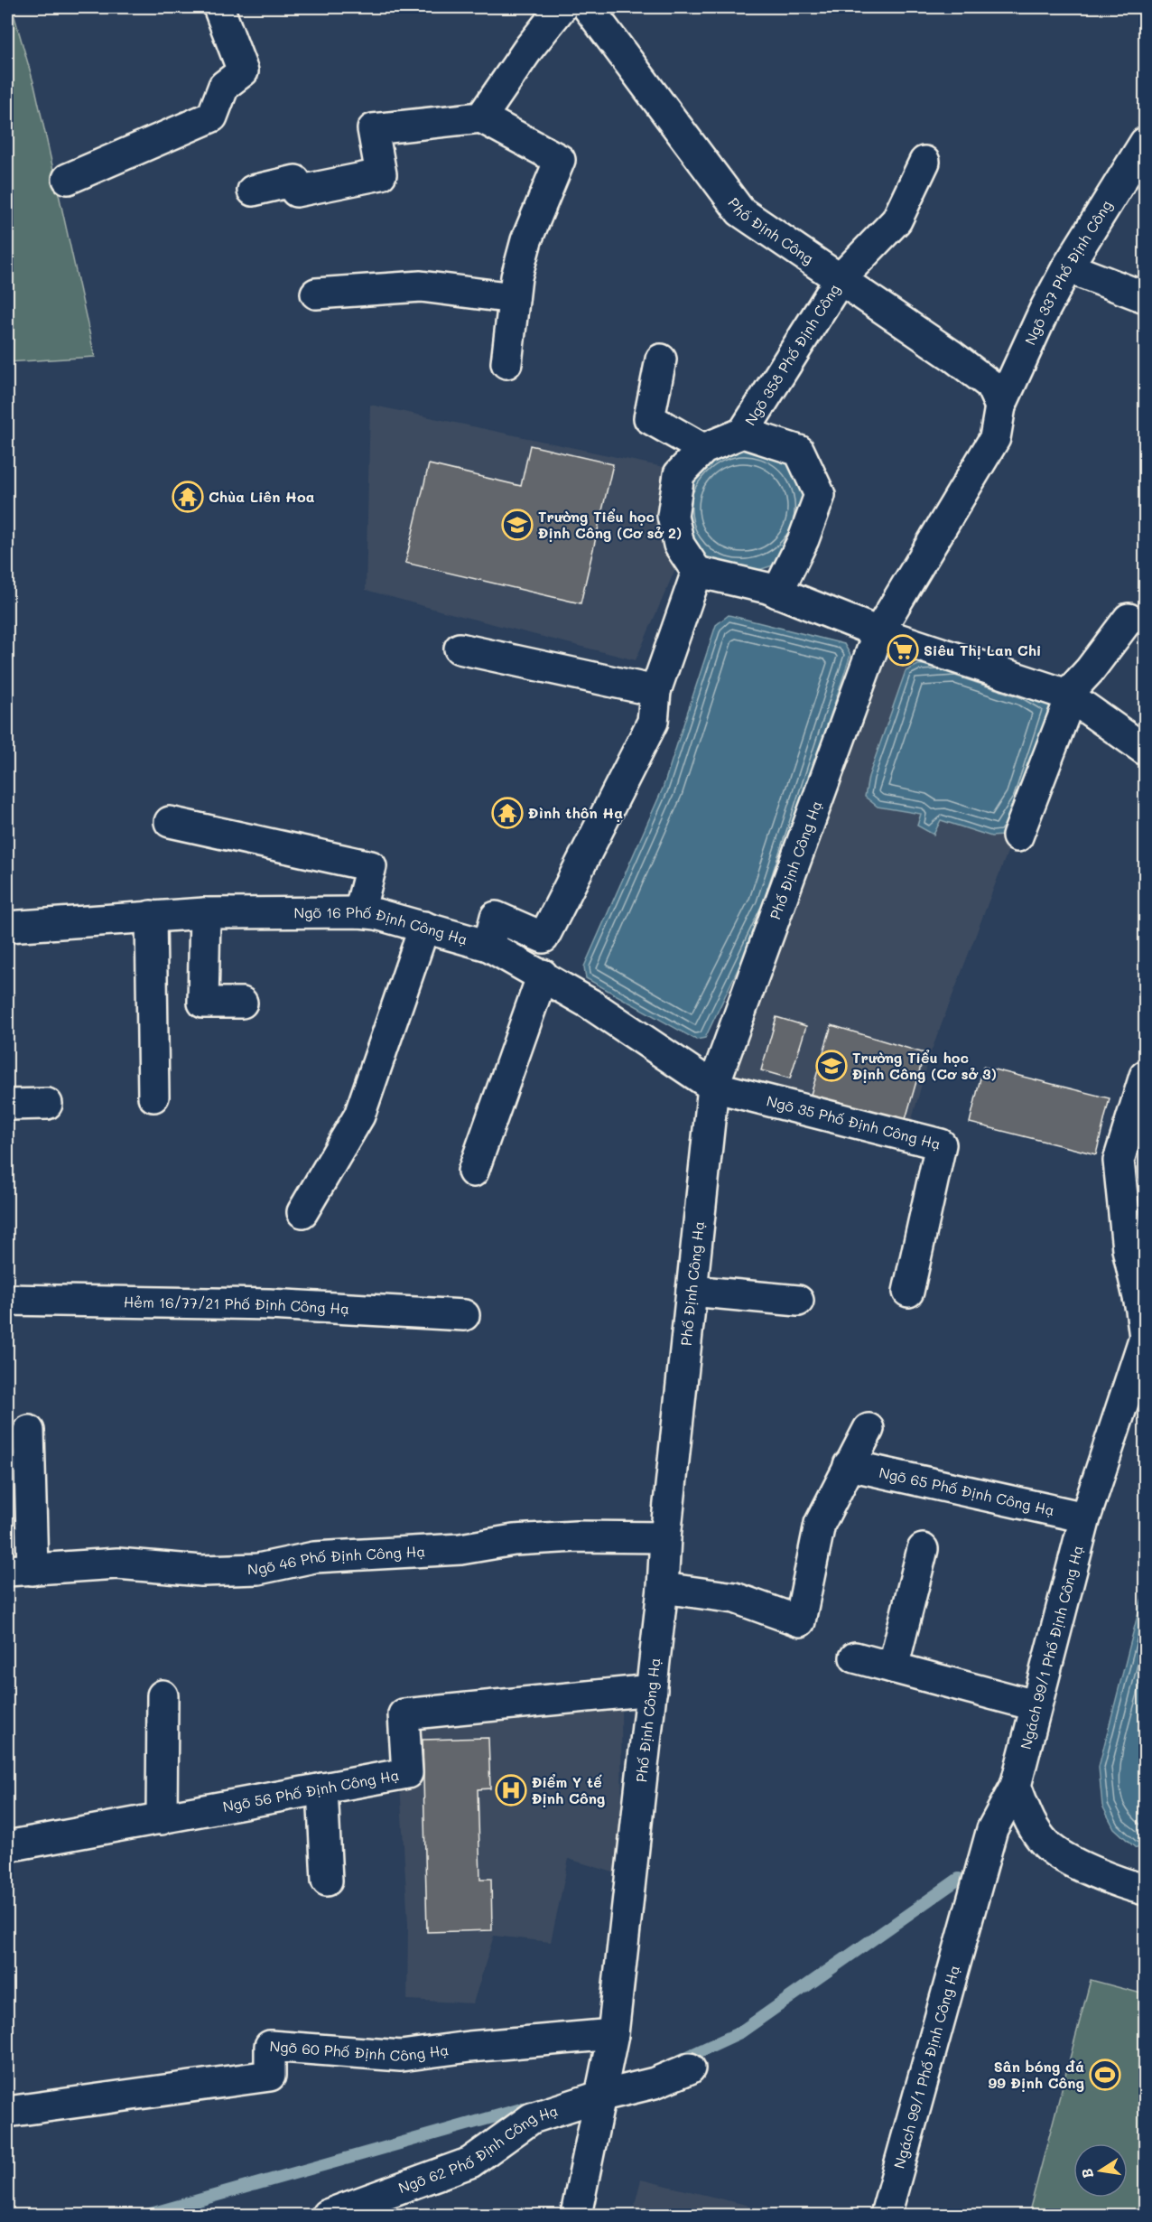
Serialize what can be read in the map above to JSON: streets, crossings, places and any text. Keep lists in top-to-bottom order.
{
  "streets": {
    "street": [
      "Phố Định Công",
      "Ngõ 337 Phố Định Công",
      "Ngõ 358 Phố Định Công",
      "Phố Định Công Hạ",
      "Ngõ 16 Phố Định Công Hạ",
      "Ngõ 35 Phố Định Công Hạ",
      "Hẻm 16/77/21 Phố Định Công Hạ",
      "Ngõ 65 Phố Định Công Hạ",
      "Ngõ 46 Phố Định Công Hạ",
      "Ngách 99/1 Phố Định Công Hạ",
      "Ngõ 56 Phố Định Công Hạ",
      "Ngõ 60 Phố Định Công Hạ",
      "Ngõ 62 Phố Định Công Hạ"
    ]
  },
  "crossings": [
    ["Phố Định Công", "Ngõ 337 Phố Định Công"],
    ["Phố Định Công", "Ngõ 358 Phố Định Công"],
    ["Phố Định Công", "Phố Định Công Hạ"],
    ["Ngõ 337 Phố Định Công", "Phố Định Công Hạ"],
    ["Phố Định Công Hạ", "Ngõ 16 Phố Định Công Hạ"],
    ["Phố Định Công Hạ", "Ngõ 35 Phố Định Công Hạ"],
    ["Phố Định Công Hạ", "Ngõ 46 Phố Định Công Hạ"],
    ["Phố Định Công Hạ", "Ngõ 56 Phố Định Công Hạ"],
    ["Phố Định Công Hạ", "Ngõ 60 Phố Định Công Hạ"],
    ["Phố Định Công Hạ", "Ngõ 62 Phố Định Công Hạ"],
    ["Ngõ 16 Phố Định Công Hạ", "Ngõ 35 Phố Định Công Hạ"],
    ["Ngõ 65 Phố Định Công Hạ", "Ngách 99/1 Phố Định Công Hạ"]
  ],
  "places": {
    "temple": ["Chùa Liên Hoa", "Đình thôn Hạ"],
    "school or university": ["Trường Tiểu học Định Công (Cơ sở 2)", "Trường Tiểu học Định Công (Cơ sở 3)"],
    "supermarket": ["Siêu Thị Lan Chi"],
    "hospital": ["Điểm Y tế Định Công"],
    "sports": ["Sân bóng đá 99 Định Công"]
  },
  "north": "left"
}
